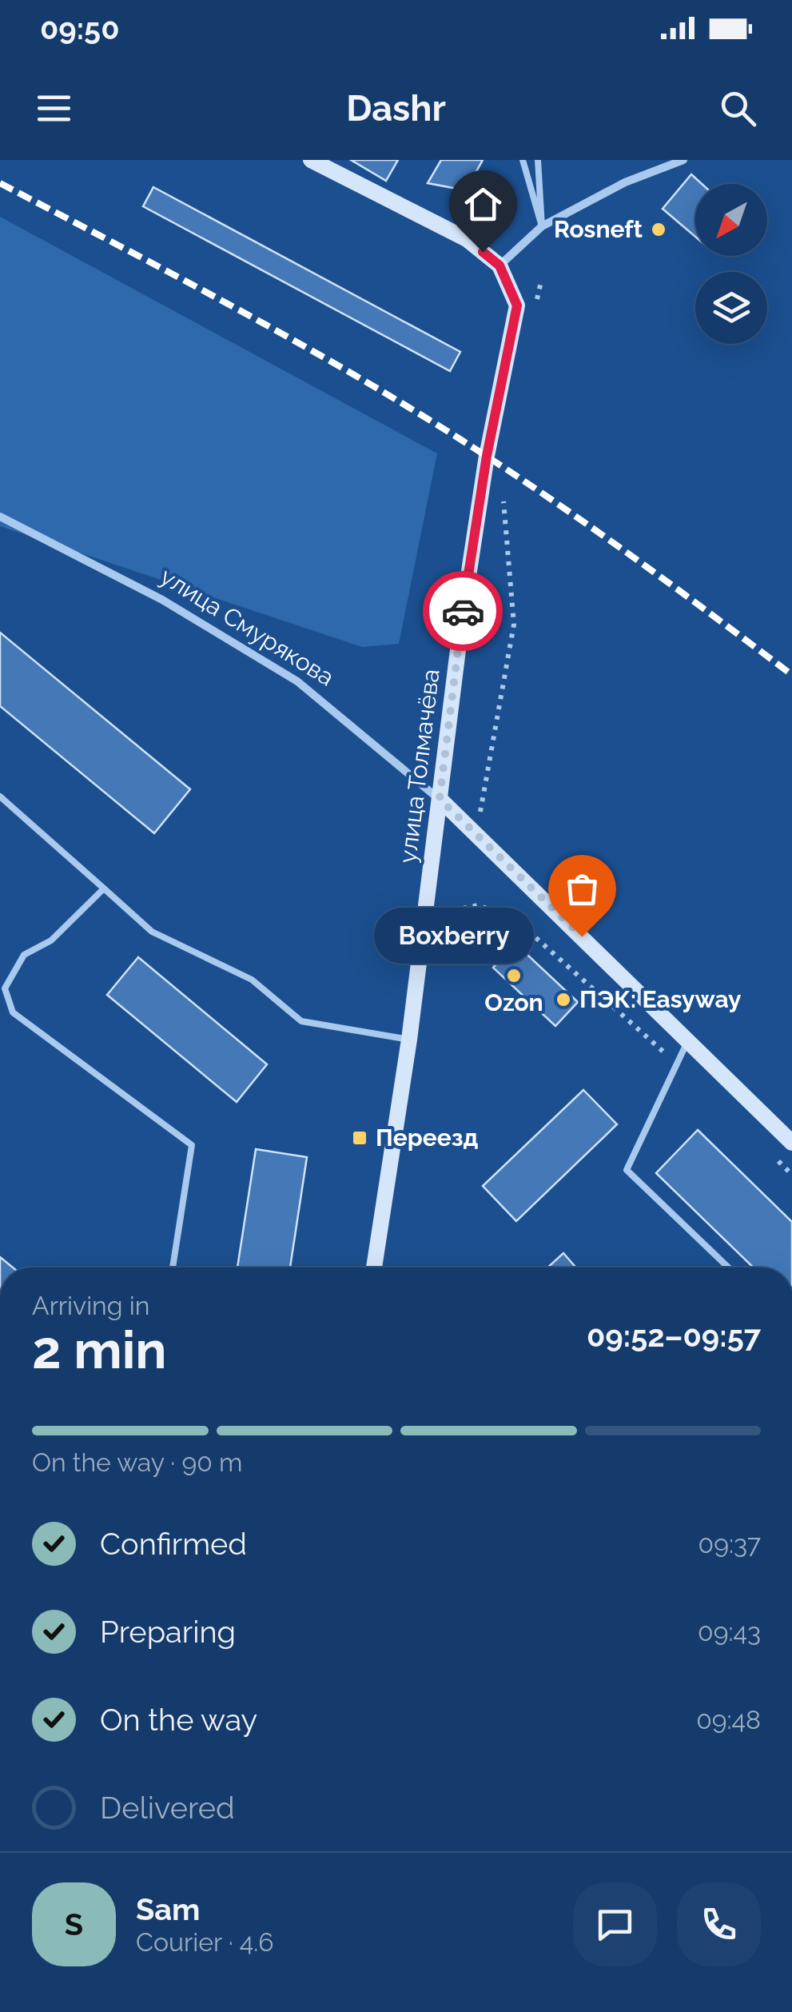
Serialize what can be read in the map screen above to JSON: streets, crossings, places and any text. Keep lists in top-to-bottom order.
{
  "streets": {
    "street": ["улица Смурякова", "улица Толмачёва"]
  },
  "crossings": [
    ["улица Смурякова", "улица Толмачёва"]
  ],
  "places": {
    "other": [
      "Rosneft",
      "Boxberry",
      "Ozon",
      "ПЭК: Easyway"
    ],
    "transit": ["Переезд"]
  },
  "north": "bottom left",
  "page": {
    "status": "09:50",
    "header": "Dashr",
    "bubble": "Boxberry",
    "heading": ["2 min", "Arriving in", "09:52–09:57"],
    "panel": ["Sam", "Courier · 4.6"],
    "bar": "On the way · 90 m",
    "list": [
      ["Confirmed", "09:37"],
      ["Preparing", "09:43"],
      ["On the way", "09:48"],
      "Delivered"
    ],
    "round": "S"
  }
}
